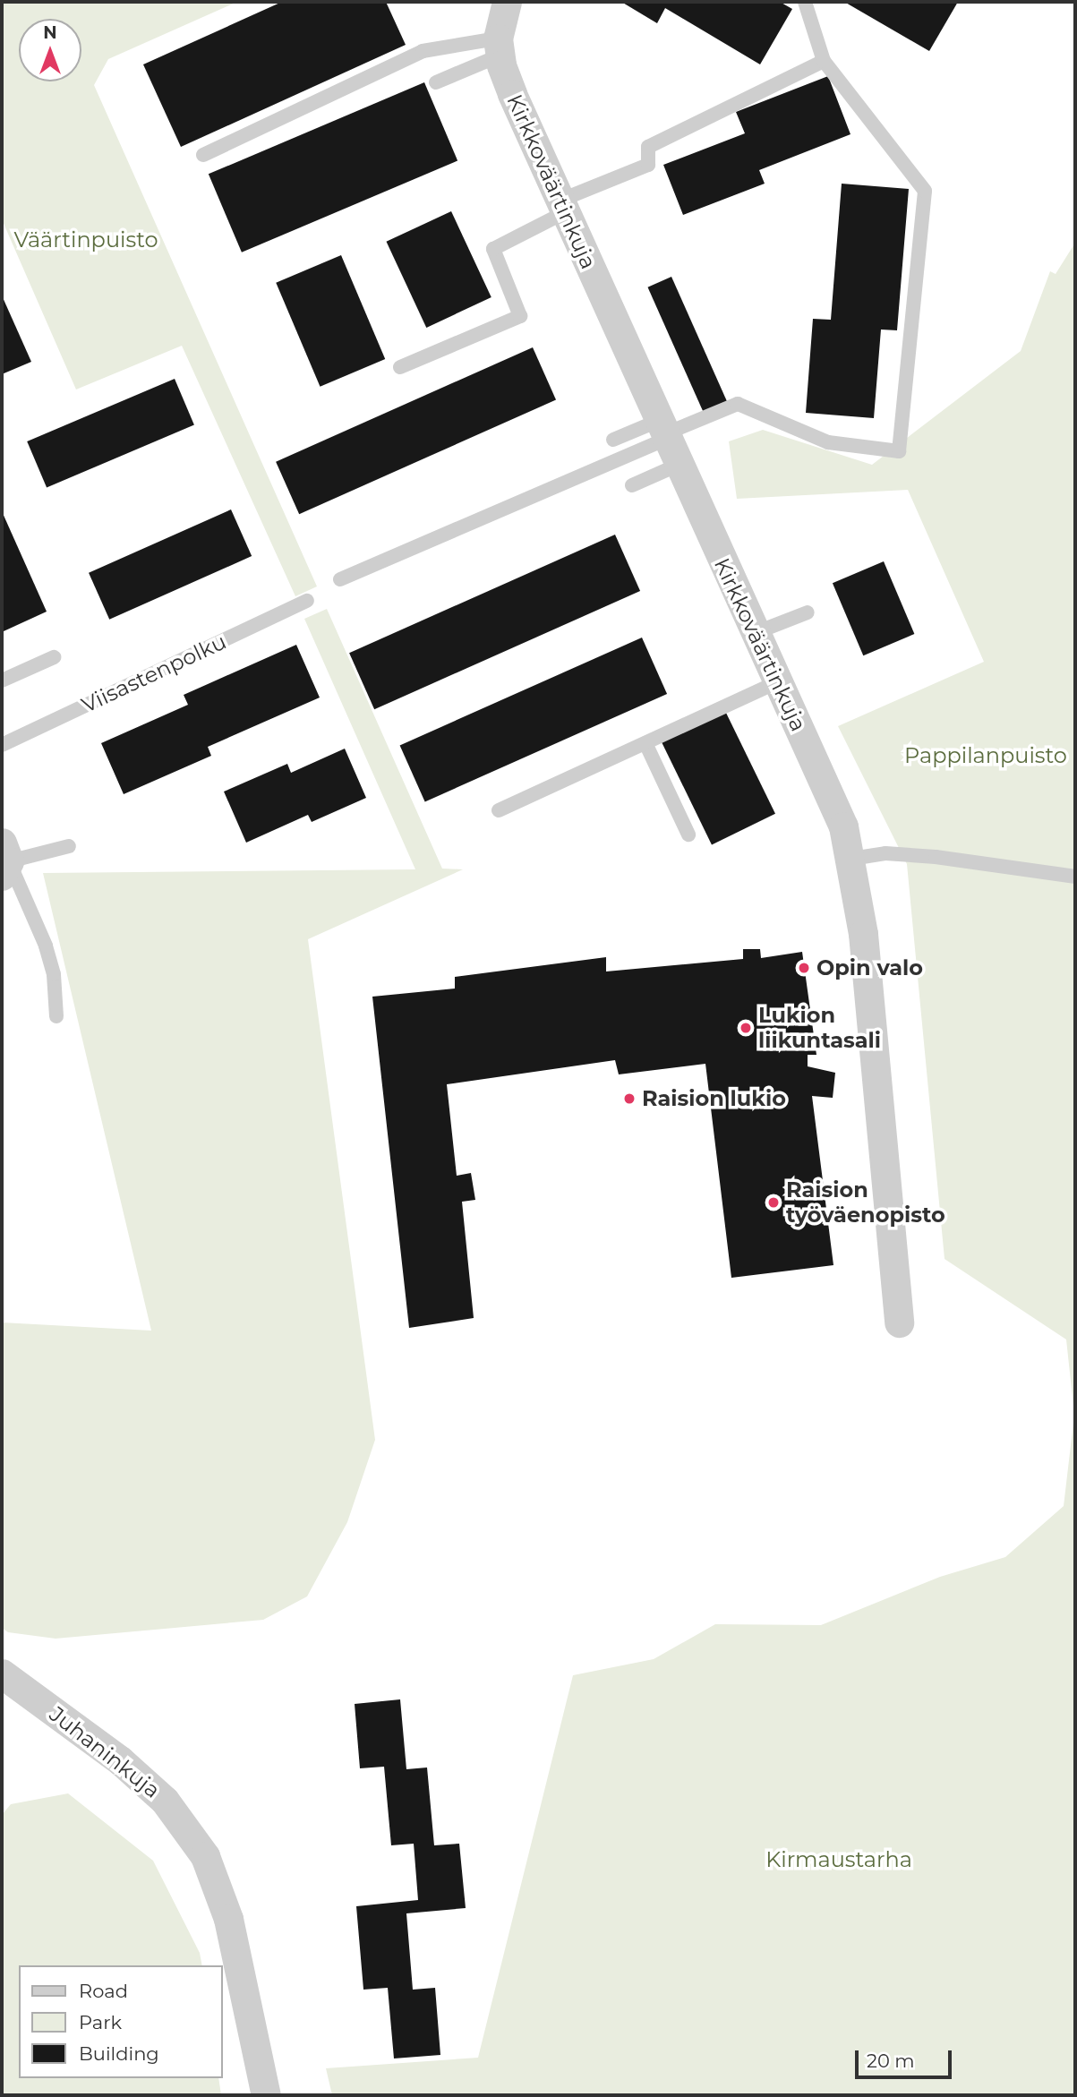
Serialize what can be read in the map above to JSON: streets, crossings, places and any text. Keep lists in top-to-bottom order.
{
  "streets": {
    "street": ["Kirkkoväärtinkuja", "Juhaninkuja"],
    "lane": ["Viisastenpolku"]
  },
  "parks": ["Väärtinpuisto", "Pappilanpuisto", "Kirmaustarha"],
  "places": [
    "Opin valo",
    "Lukion liikuntasali",
    "Raision lukio",
    "Raision työväenopisto"
  ],
  "legend": ["Road", "Park", "Building"],
  "scale_bar": "20 m",
  "north": "top"
}
